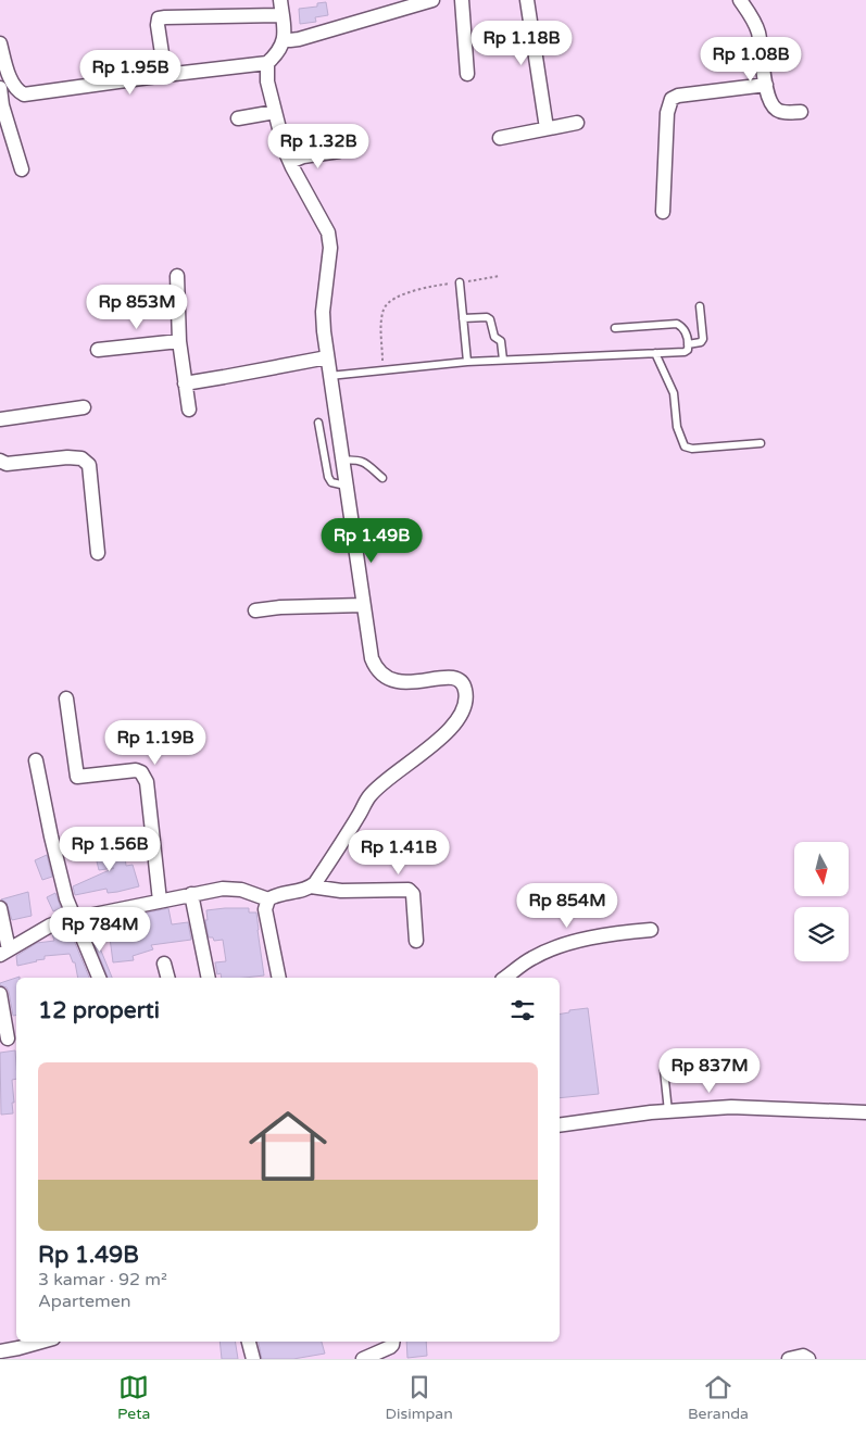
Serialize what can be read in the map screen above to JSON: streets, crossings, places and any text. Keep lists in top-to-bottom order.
{
  "north": "bottom",
  "page": {
    "price": [
      "Rp 1.18B",
      "Rp 1.08B",
      "Rp 1.95B",
      "Rp 1.32B",
      "Rp 853M",
      "Rp 1.49B",
      "Rp 1.19B",
      "Rp 1.56B",
      "Rp 1.41B",
      "Rp 854M",
      "Rp 784M",
      "Rp 837M"
    ],
    "heading": "12 properti",
    "list": [
      {
        "name": "Rp 1.49B",
        "note": "3 kamar · 92 m² · Apartemen"
      }
    ],
    "tabs": ["Peta", "Disimpan", "Beranda"]
  }
}
